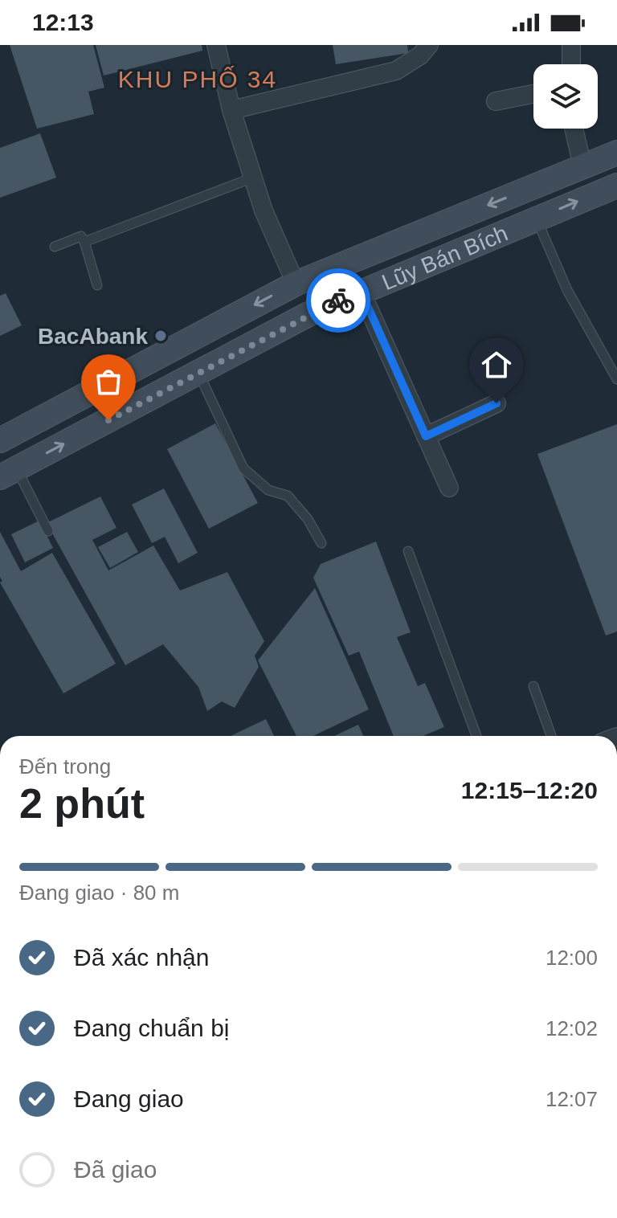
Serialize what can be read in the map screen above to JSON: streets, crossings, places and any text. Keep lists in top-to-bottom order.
{
  "streets": {
    "main road": ["Lũy Bán Bích"]
  },
  "districts": ["KHU PHỐ 34"],
  "places": ["BacAbank"],
  "page": {
    "status": "12:13",
    "heading": ["2 phút", "Đến trong", "12:15–12:20"],
    "bar": "Đang giao · 80 m",
    "list": [
      ["Đã xác nhận", "12:00"],
      ["Đang chuẩn bị", "12:02"],
      ["Đang giao", "12:07"],
      "Đã giao"
    ]
  }
}
